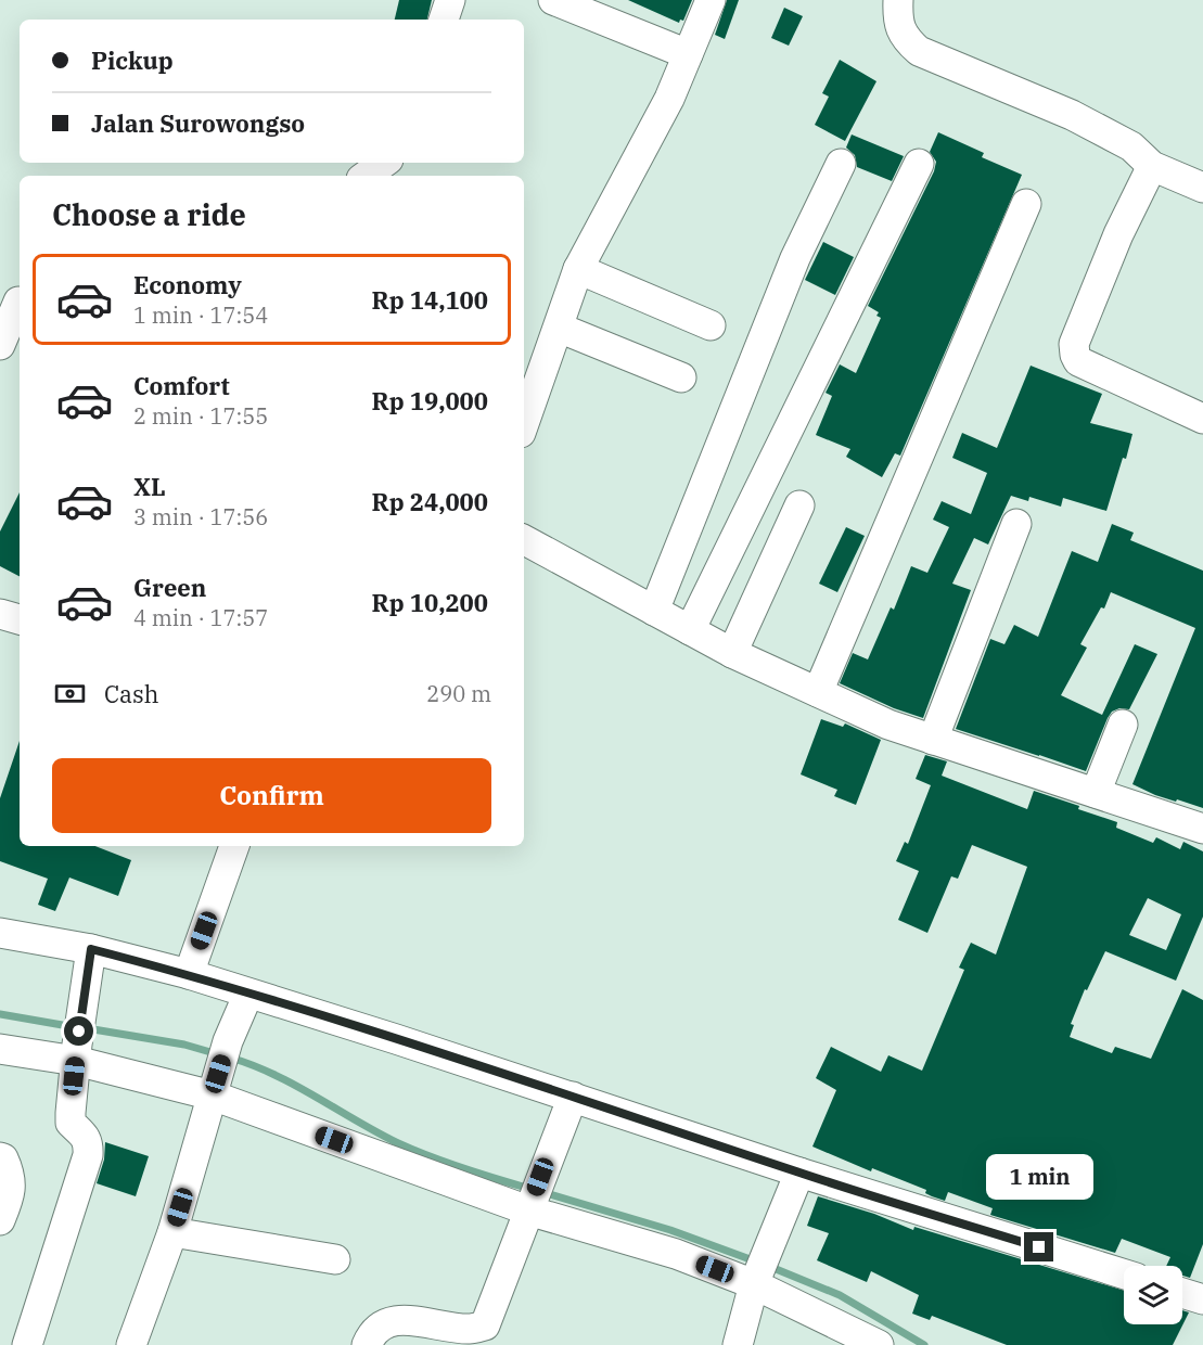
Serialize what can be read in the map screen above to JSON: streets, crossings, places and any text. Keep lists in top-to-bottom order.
{
  "page": {
    "banner": ["Pickup", "Jalan Surowongso"],
    "heading": "Choose a ride",
    "list": [
      {
        "name": "Economy",
        "note": "1 min · 17:54",
        "value": "Rp 14,100"
      },
      {
        "name": "Comfort",
        "note": "2 min · 17:55",
        "value": "Rp 19,000"
      },
      {
        "name": "XL",
        "note": "3 min · 17:56",
        "value": "Rp 24,000"
      },
      {
        "name": "Green",
        "note": "4 min · 17:57",
        "value": "Rp 10,200"
      }
    ],
    "pay": ["Cash", "290 m"],
    "buttons": "Confirm",
    "bubble": "1 min"
  }
}
